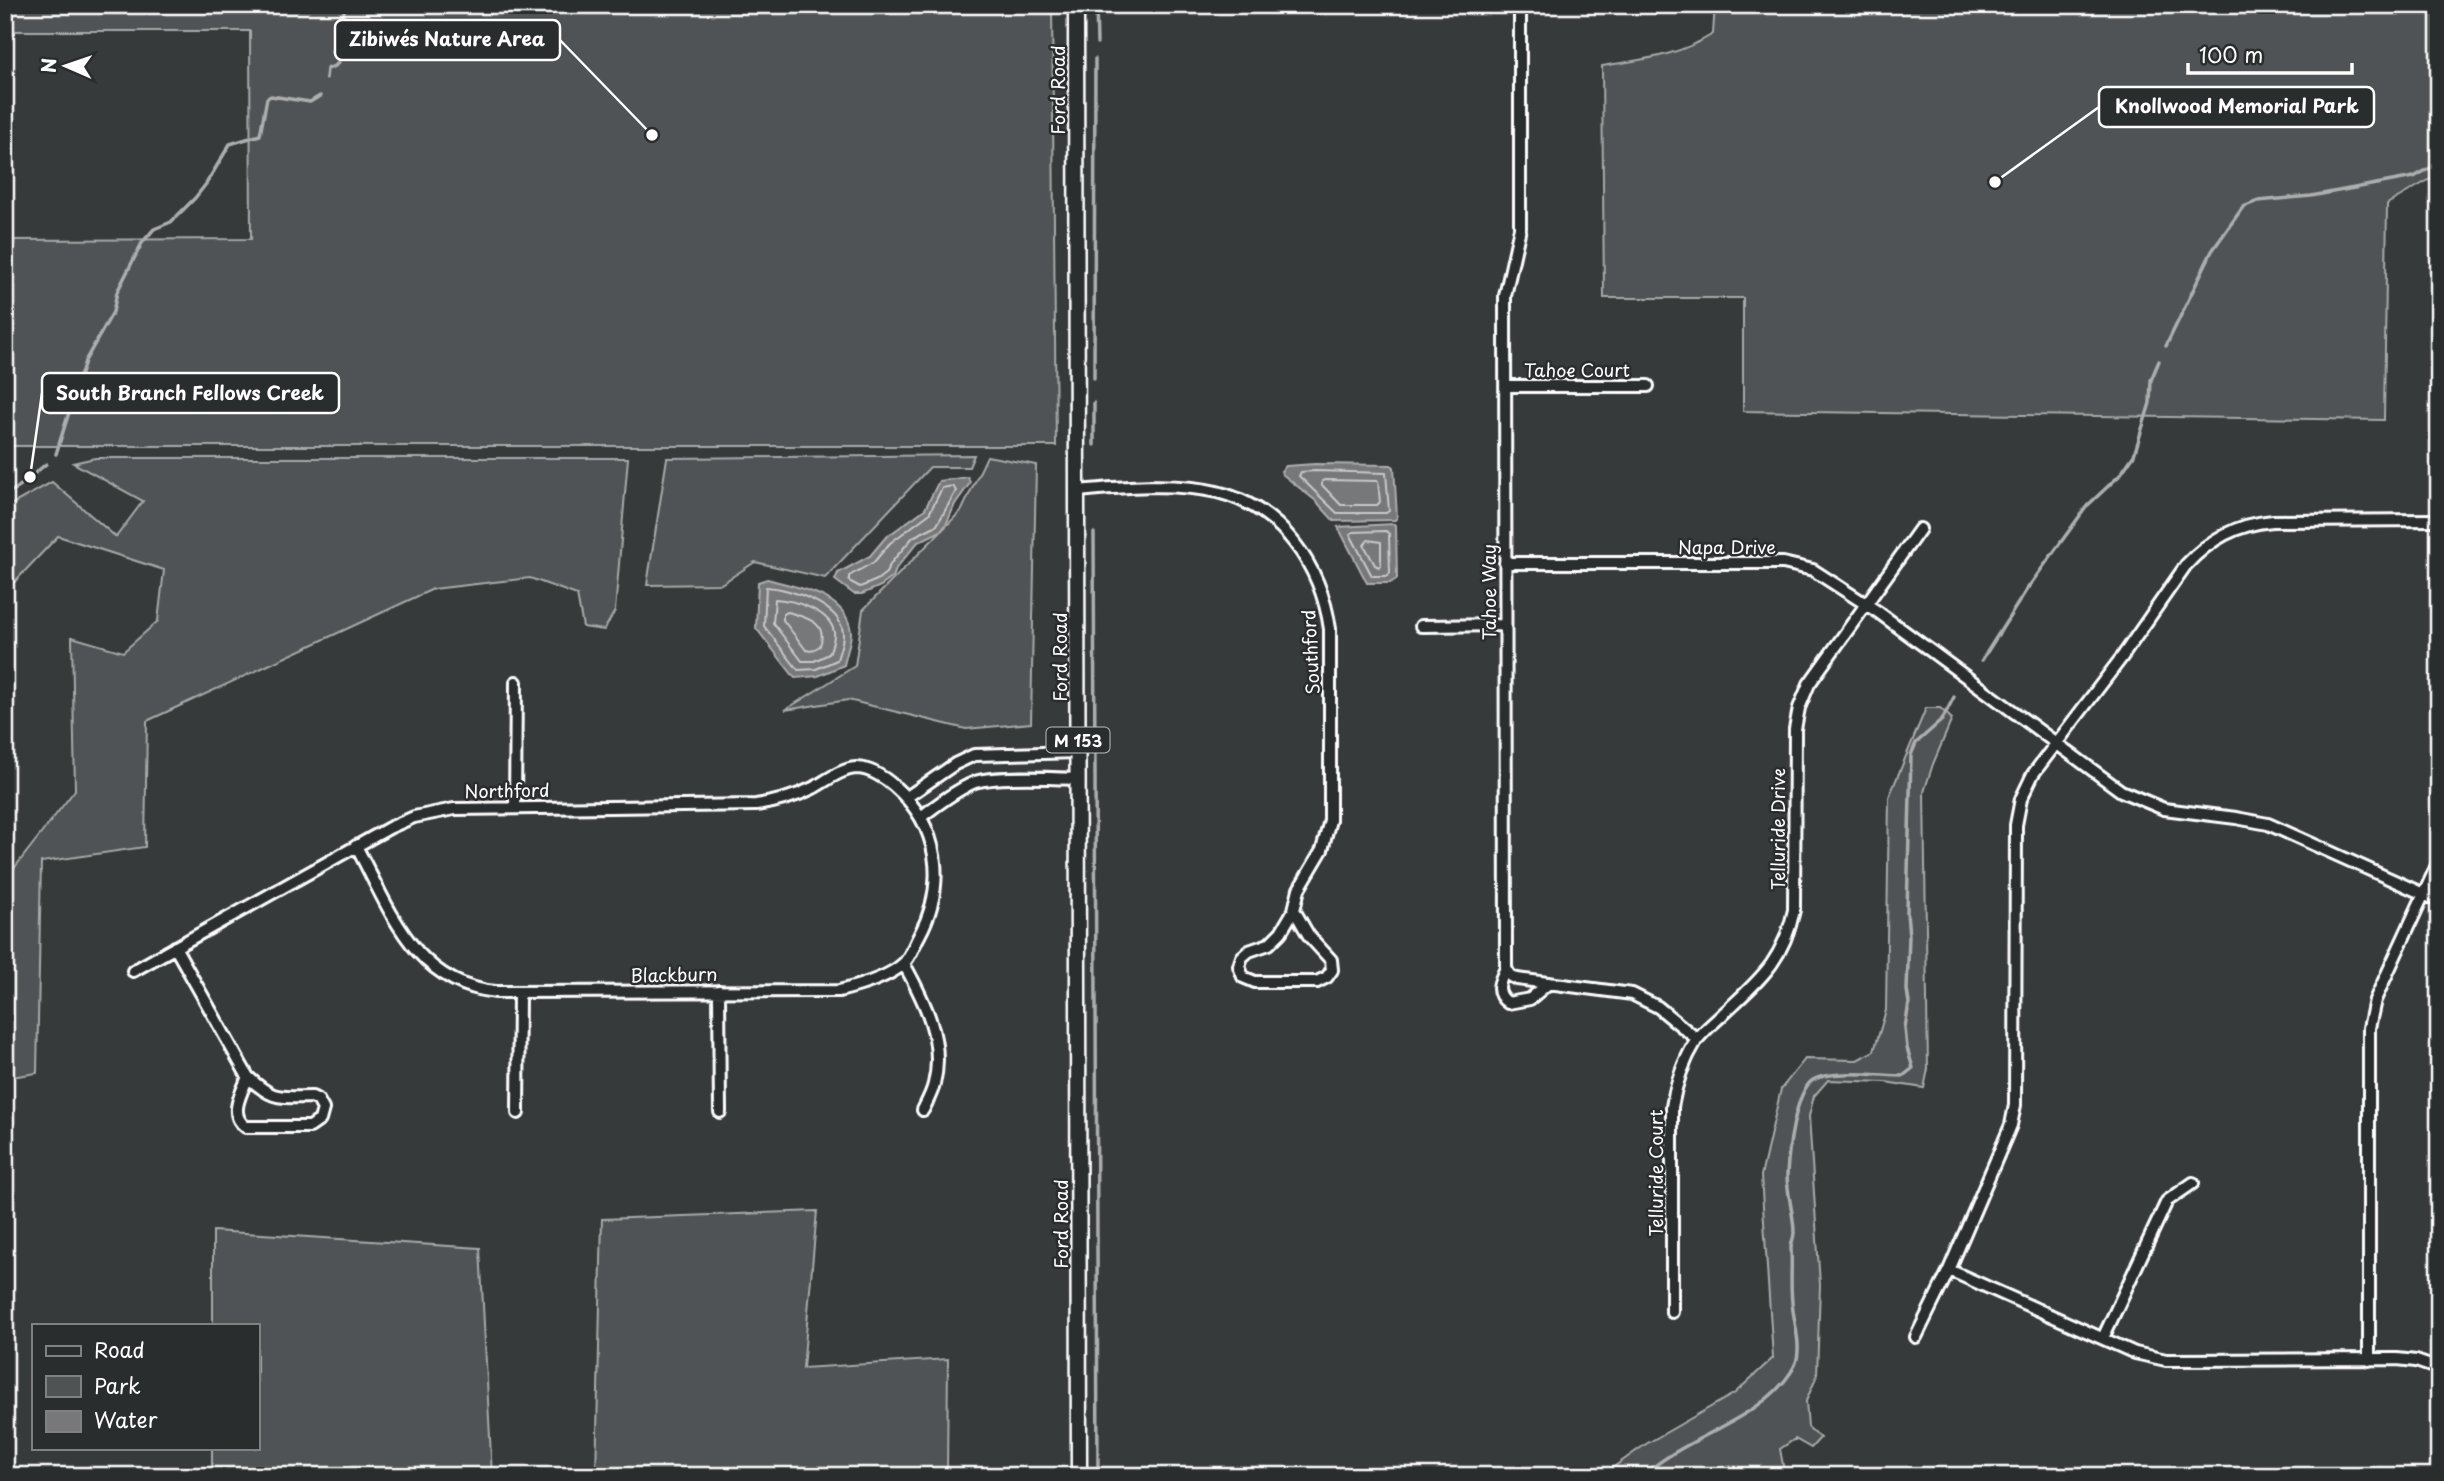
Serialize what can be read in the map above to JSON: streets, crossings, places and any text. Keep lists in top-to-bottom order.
{
  "streets": {
    "main road": ["Ford Road", "M 153"],
    "street": [
      "Tahoe Court",
      "Napa Drive",
      "Tahoe Way",
      "Southford",
      "Northford",
      "Telluride Drive",
      "Blackburn",
      "Telluride Court"
    ]
  },
  "crossings": [
    ["Ford Road", "Southford"],
    ["Tahoe Court", "Tahoe Way"],
    ["Napa Drive", "Tahoe Way"],
    ["Napa Drive", "Telluride Drive"],
    ["Northford", "Blackburn"],
    ["Telluride Drive", "Telluride Court"]
  ],
  "places": ["Zibiwés Nature Area", "Knollwood Memorial Park", "South Branch Fellows Creek"],
  "legend": ["Road", "Park", "Water"],
  "scale_bar": "100 m",
  "north": "left"
}
